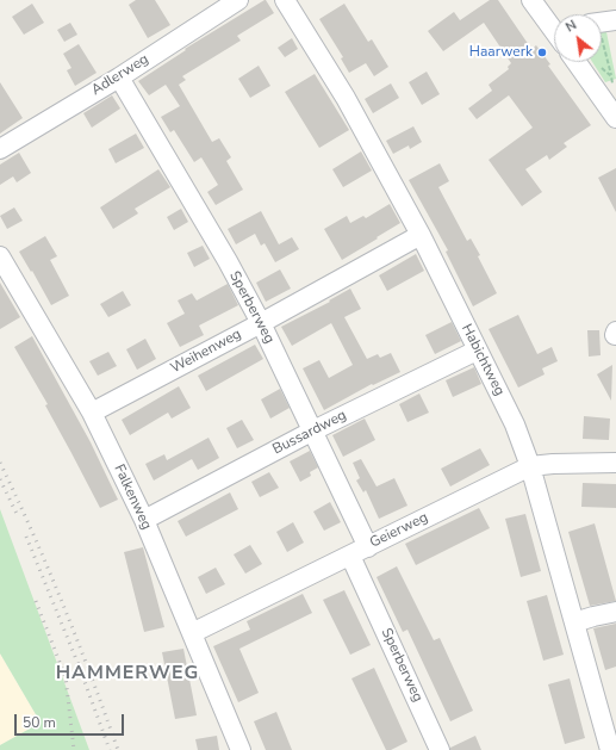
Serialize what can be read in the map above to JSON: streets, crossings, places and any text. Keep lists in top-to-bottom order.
{
  "streets": {
    "street": [
      "Adlerweg",
      "Sperberweg",
      "Weihenweg",
      "Habichtweg",
      "Bussardweg",
      "Falkenweg",
      "Geierweg"
    ]
  },
  "crossings": [
    ["Adlerweg", "Sperberweg"],
    ["Sperberweg", "Weihenweg"],
    ["Sperberweg", "Bussardweg"],
    ["Sperberweg", "Geierweg"],
    ["Weihenweg", "Habichtweg"],
    ["Weihenweg", "Falkenweg"],
    ["Habichtweg", "Bussardweg"],
    ["Habichtweg", "Geierweg"],
    ["Bussardweg", "Falkenweg"],
    ["Falkenweg", "Geierweg"]
  ],
  "districts": ["HAMMERWEG"],
  "places": ["Haarwerk"],
  "scale_bar": "50 m",
  "north": "top left"
}
